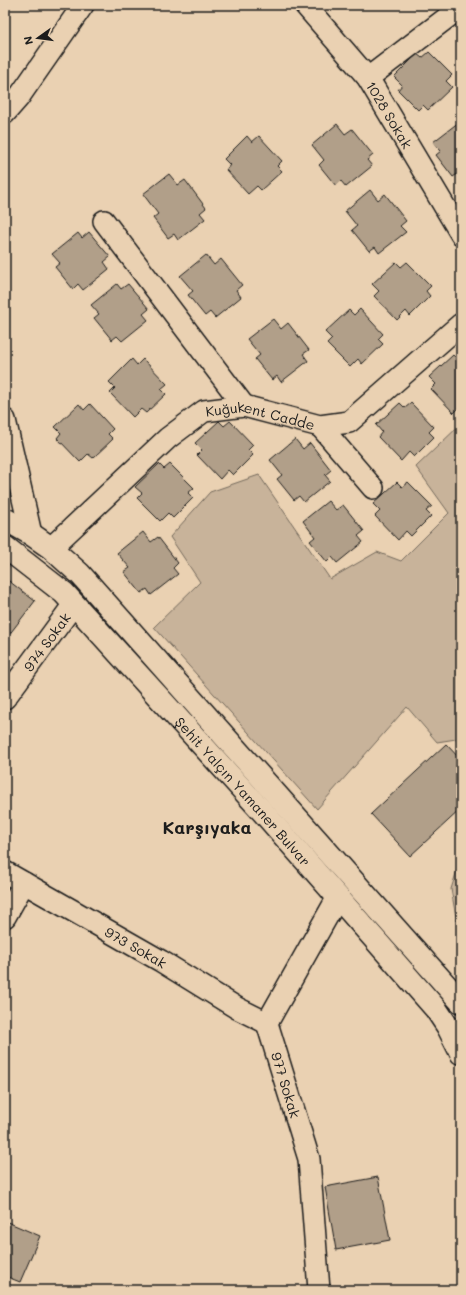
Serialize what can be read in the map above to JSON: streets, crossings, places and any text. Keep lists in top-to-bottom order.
{
  "streets": {
    "highway": ["Şehit Yalçın Yamaner Bulvar"],
    "street": [
      "1028 Sokak",
      "Kuğukent Cadde",
      "974 Sokak",
      "973 Sokak",
      "977 Sokak"
    ]
  },
  "crossings": [
    ["Kuğukent Cadde", "Şehit Yalçın Yamaner Bulvar"],
    ["974 Sokak", "Şehit Yalçın Yamaner Bulvar"],
    ["973 Sokak", "977 Sokak"]
  ],
  "districts": ["Karşıyaka"],
  "north": "left"
}
